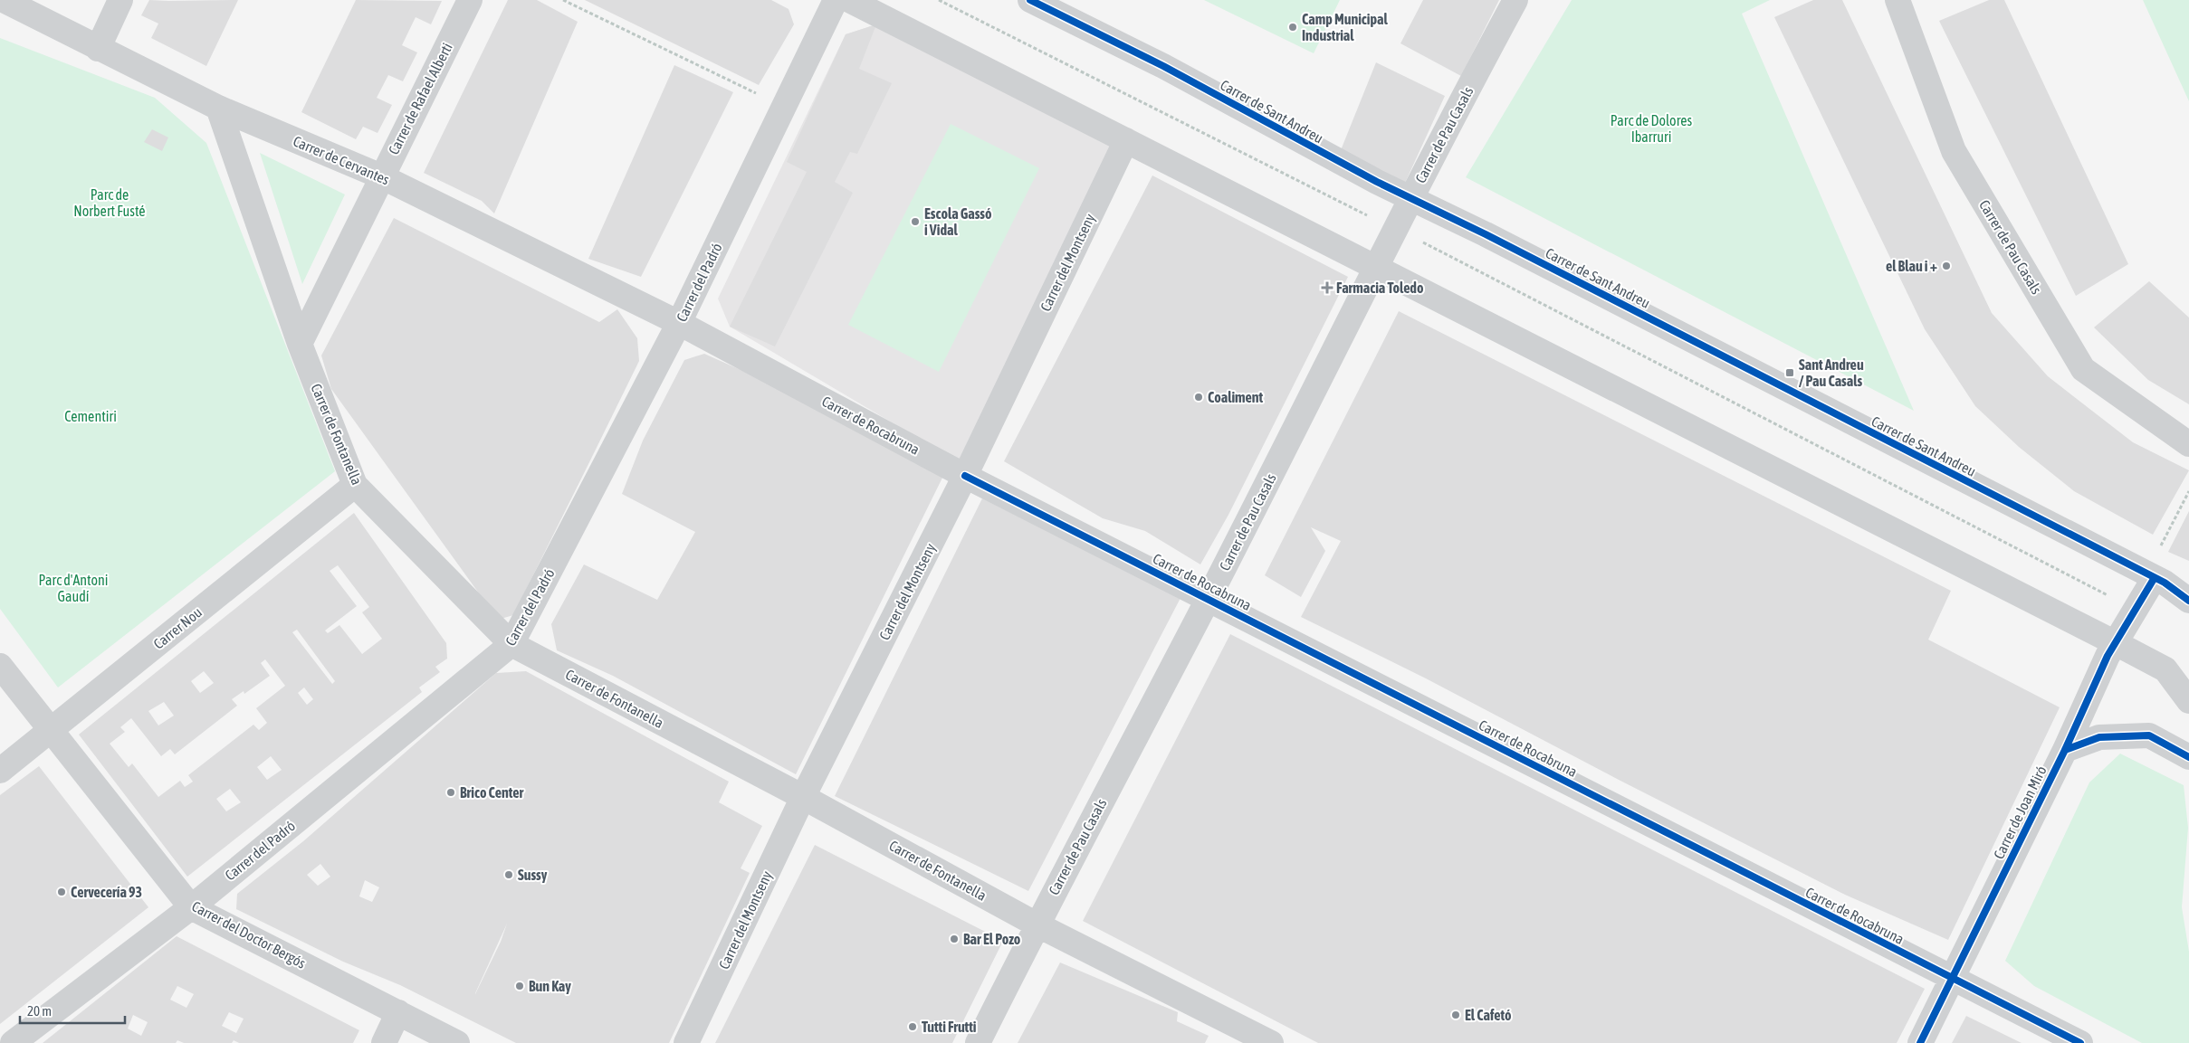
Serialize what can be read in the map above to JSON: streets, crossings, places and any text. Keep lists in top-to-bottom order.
{
  "streets": {
    "street": [
      "Carrer de Rafael Alberti",
      "Carrer de Sant Andreu",
      "Carrer de Pau Casals",
      "Carrer de Cervantes",
      "Carrer del Montseny",
      "Carrer del Padró",
      "Carrer de Rocabruna",
      "Carrer de Fontanella",
      "Carrer Nou",
      "Carrer de Joan Miró",
      "Carrer del Doctor Bergós"
    ]
  },
  "crossings": [
    ["Carrer de Rafael Alberti", "Carrer de Cervantes"],
    ["Carrer de Rafael Alberti", "Carrer de Fontanella"],
    ["Carrer de Sant Andreu", "Carrer de Pau Casals"],
    ["Carrer de Sant Andreu", "Carrer de Joan Miró"],
    ["Carrer de Pau Casals", "Carrer de Rocabruna"],
    ["Carrer de Pau Casals", "Carrer de Fontanella"],
    ["Carrer de Cervantes", "Carrer del Padró"],
    ["Carrer de Cervantes", "Carrer de Rocabruna"],
    ["Carrer de Cervantes", "Carrer de Fontanella"],
    ["Carrer del Montseny", "Carrer de Rocabruna"],
    ["Carrer del Montseny", "Carrer de Fontanella"],
    ["Carrer del Padró", "Carrer de Rocabruna"],
    ["Carrer del Padró", "Carrer de Fontanella"],
    ["Carrer del Padró", "Carrer del Doctor Bergós"],
    ["Carrer de Rocabruna", "Carrer de Joan Miró"],
    ["Carrer de Fontanella", "Carrer Nou"],
    ["Carrer Nou", "Carrer del Doctor Bergós"]
  ],
  "parks": [
    "Parc de Dolores Ibarruri",
    "Parc de Norbert Fusté",
    "Cementiri",
    "Parc d'Antoni Gaudí"
  ],
  "places": {
    "other": [
      "Camp Municipal Industrial",
      "Escola Gassó i Vidal",
      "el Blau i +",
      "Coaliment",
      "Brico Center",
      "Sussy",
      "Cervecería 93",
      "Bar El Pozo",
      "Bun Kay",
      "El Cafetó",
      "Tutti Frutti"
    ],
    "health": ["Farmacia Toledo"],
    "transit": ["Sant Andreu / Pau Casals"]
  },
  "scale_bar": "20 m"
}
